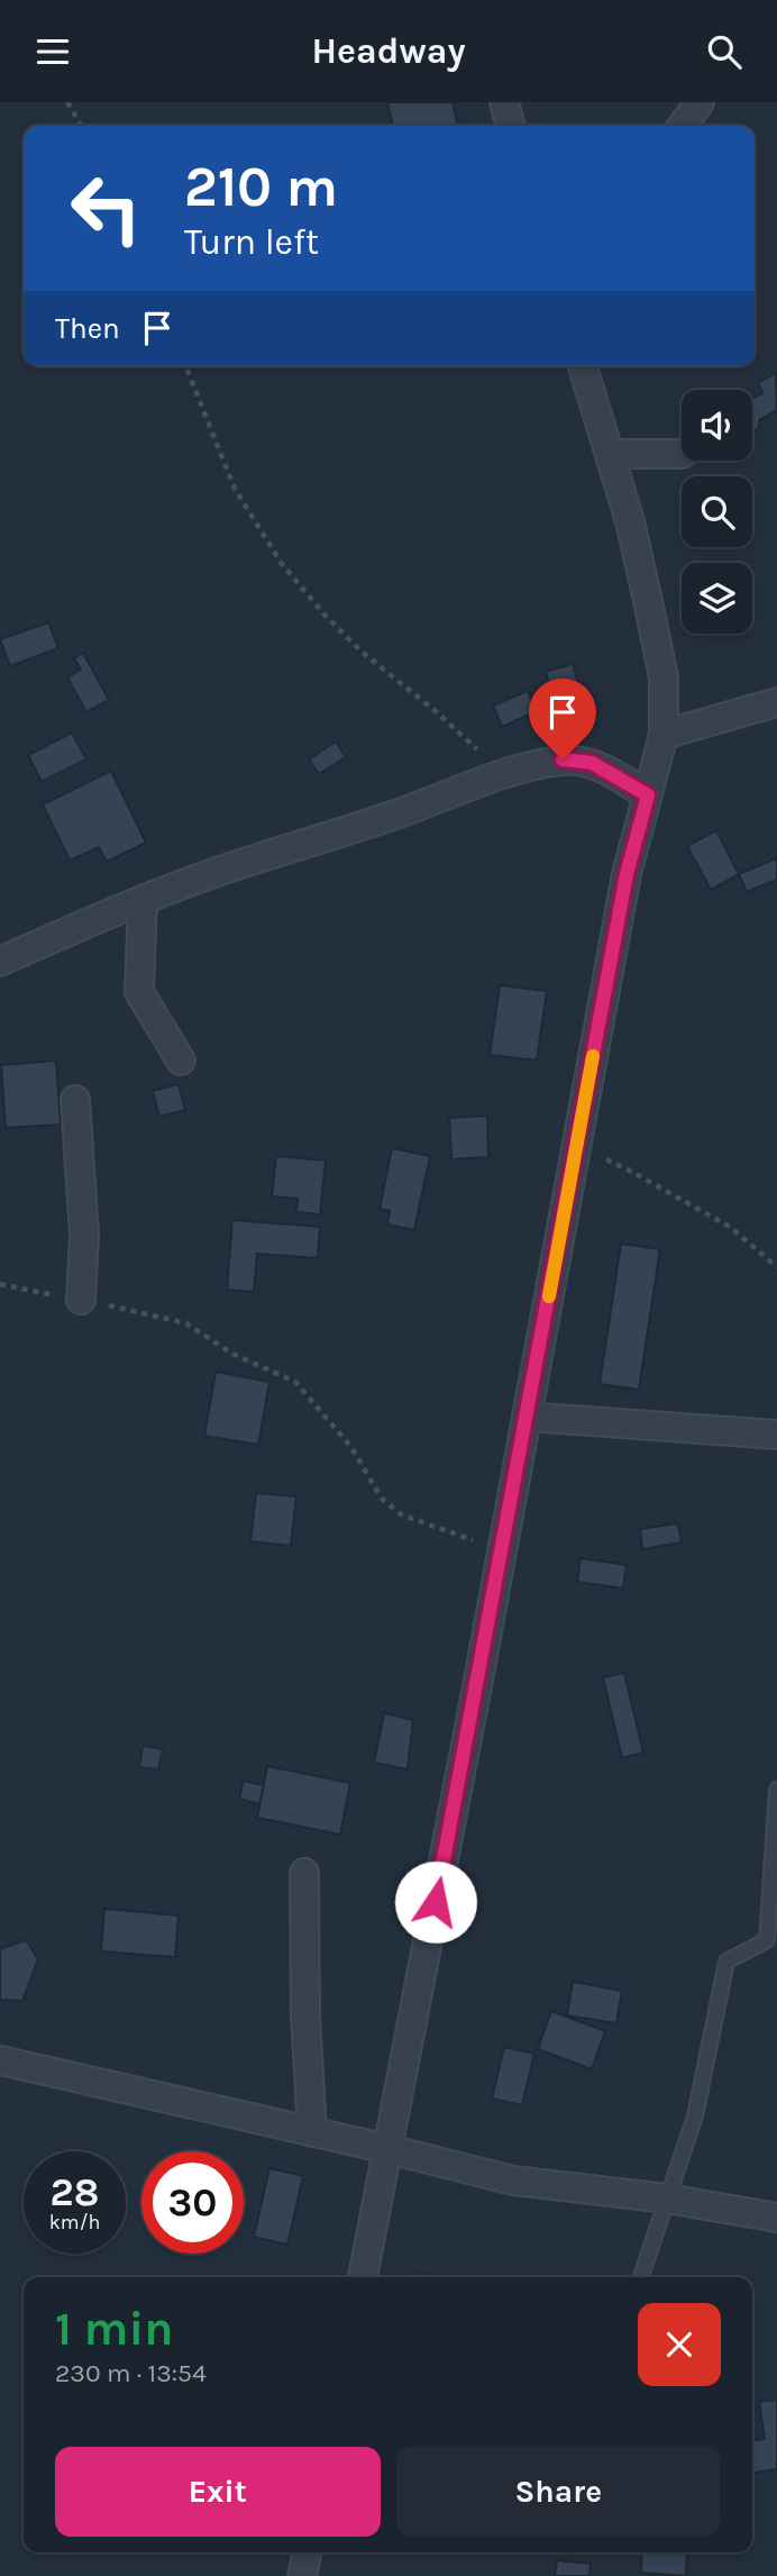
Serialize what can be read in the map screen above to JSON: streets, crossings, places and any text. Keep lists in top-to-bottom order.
{
  "page": {
    "header": "Headway",
    "turn": ["210 m", "Turn left"],
    "then": "Then",
    "speed": "28 km/h",
    "limit": "30",
    "heading": ["1 min", "230 m · 13:54"],
    "buttons": ["Exit", "Share"]
  }
}
